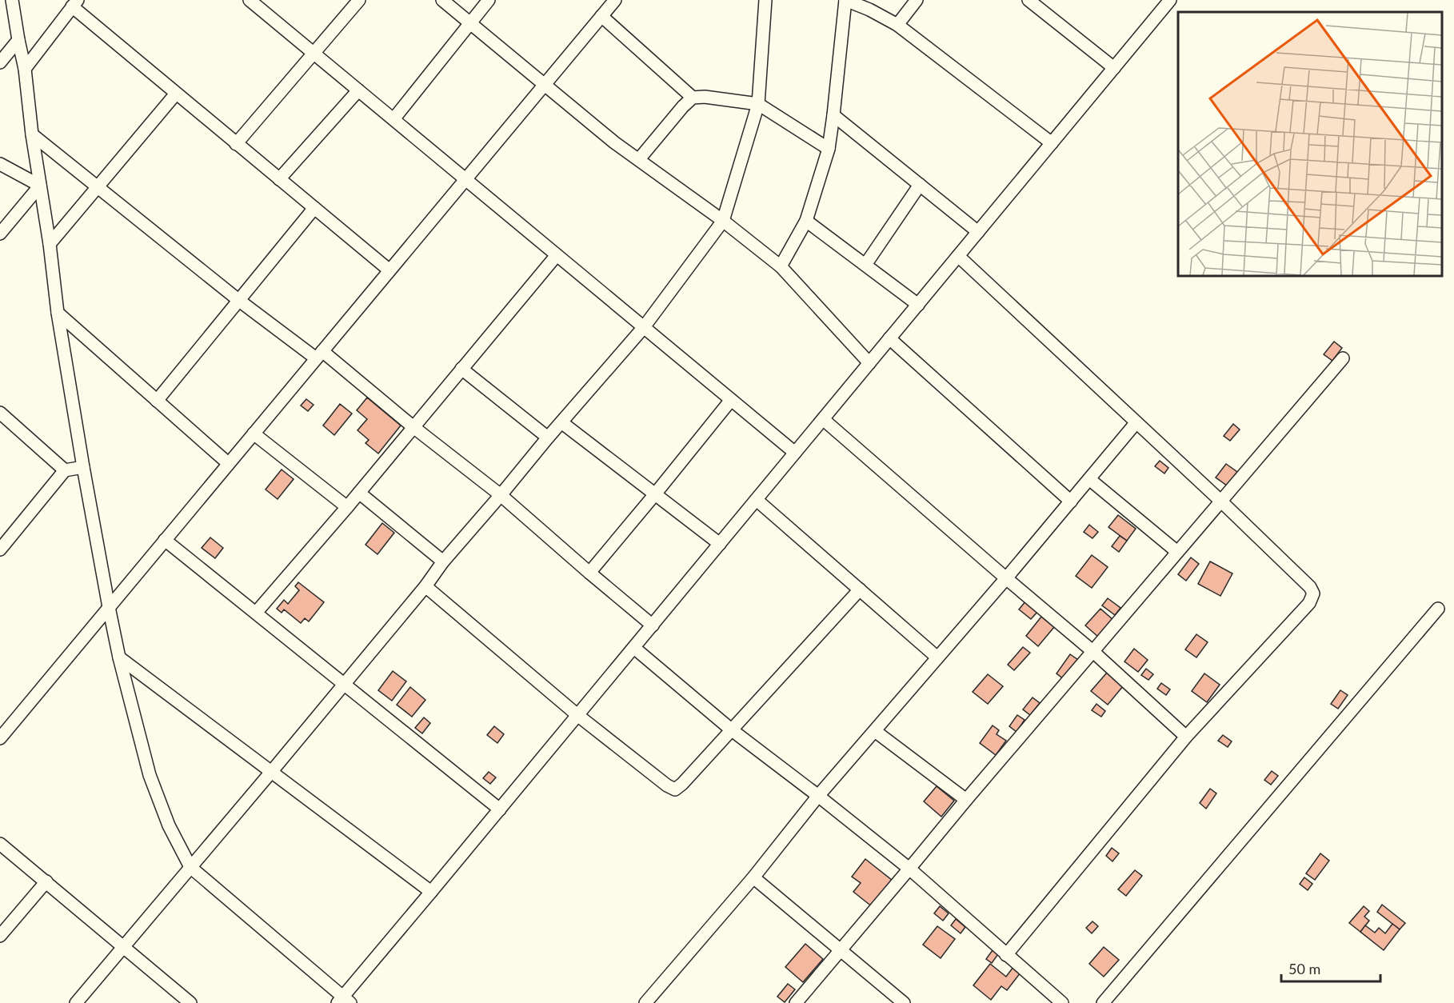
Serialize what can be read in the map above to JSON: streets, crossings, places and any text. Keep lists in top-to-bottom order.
{
  "scale_bar": "50 m"
}
